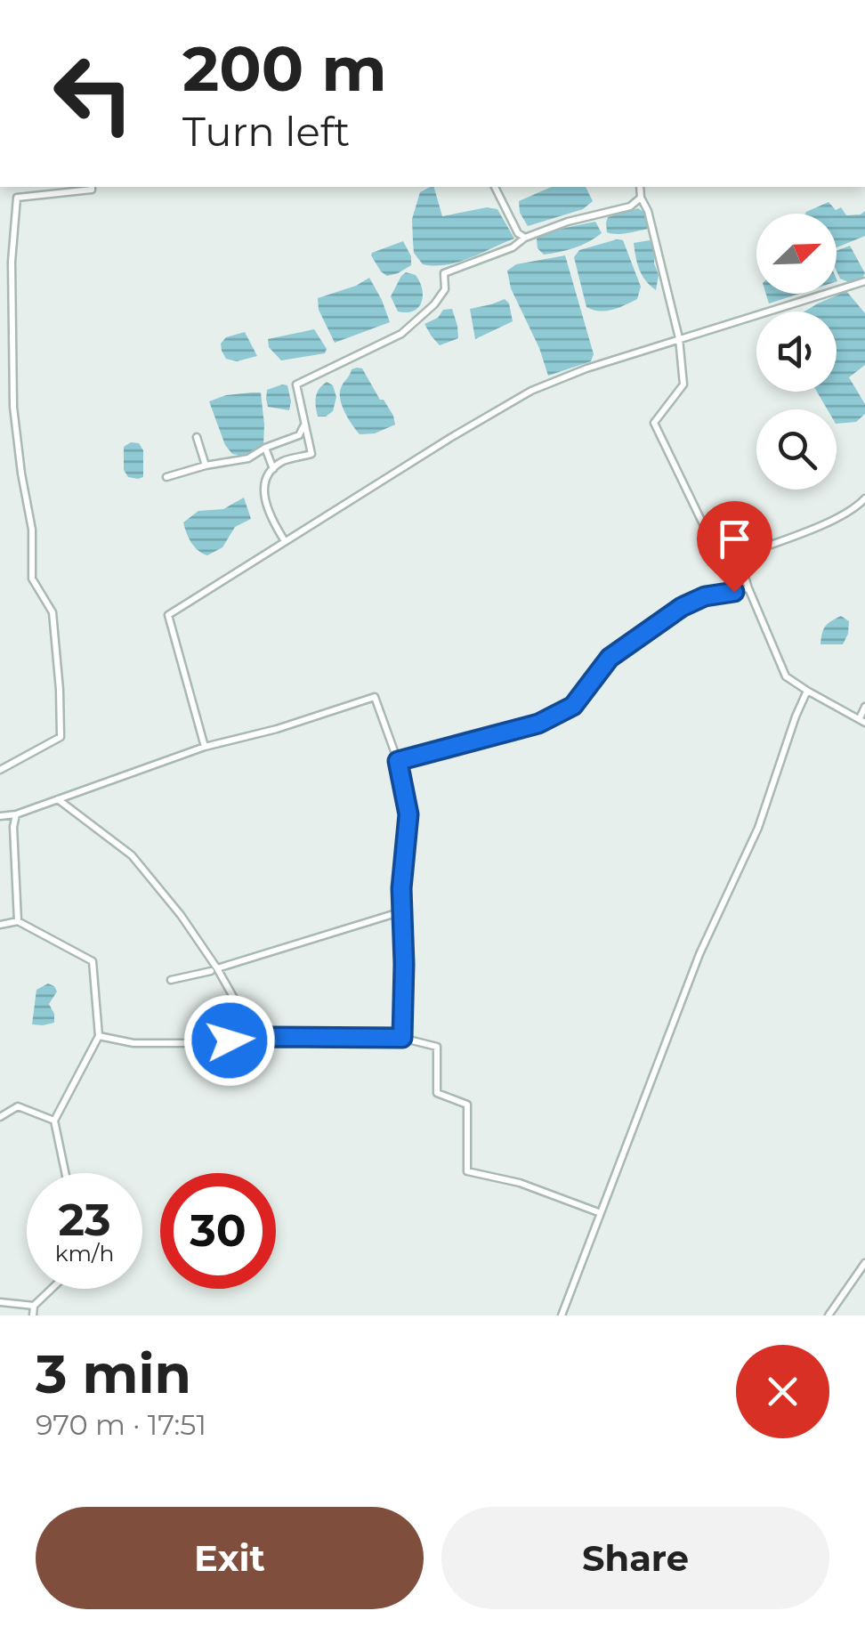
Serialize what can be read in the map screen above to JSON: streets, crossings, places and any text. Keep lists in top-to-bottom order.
{
  "north": "top right",
  "page": {
    "turn": ["200 m", "Turn left"],
    "speed": "23 km/h",
    "limit": "30",
    "heading": ["3 min", "970 m · 17:51"],
    "buttons": ["Exit", "Share"]
  }
}
